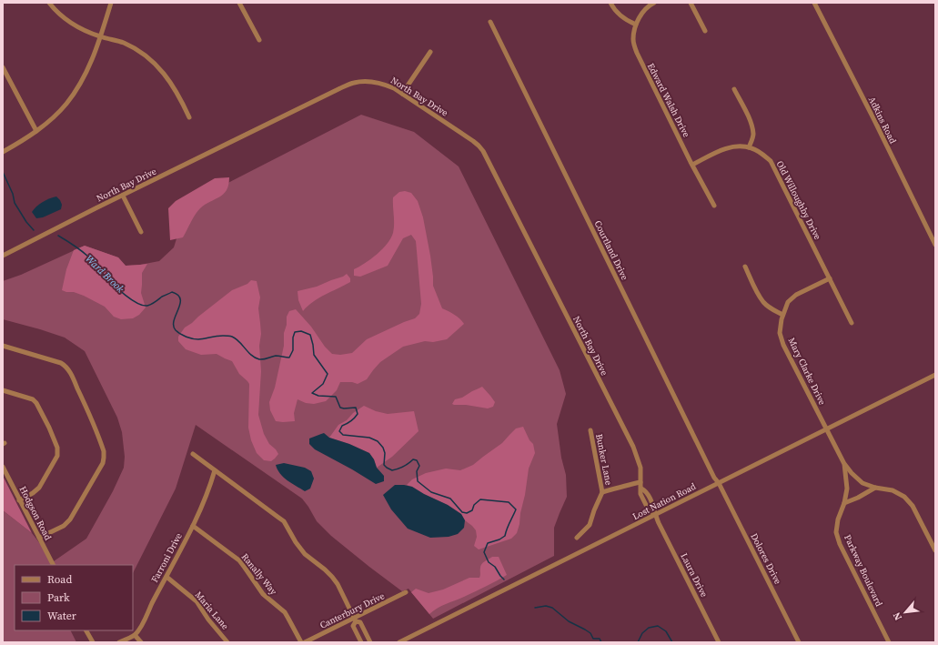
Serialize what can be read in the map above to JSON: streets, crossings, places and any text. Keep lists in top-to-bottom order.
{
  "streets": {
    "street": [
      "North Bay Drive",
      "Edward Walsh Drive",
      "Adkins Road",
      "Old Willoughby Drive",
      "Courtland Drive",
      "Mary Clarke Drive",
      "Bunker Lane",
      "Lost Nation Road",
      "Hodgson Road",
      "Farroni Drive",
      "Dolores Drive",
      "Parkway Boulevard",
      "Ranally Way",
      "Laura Drive",
      "Maria Lane",
      "Canterbury Drive"
    ]
  },
  "crossings": [
    ["North Bay Drive", "Bunker Lane"],
    ["North Bay Drive", "Lost Nation Road"],
    ["North Bay Drive", "Laura Drive"],
    ["Edward Walsh Drive", "Old Willoughby Drive"],
    ["Old Willoughby Drive", "Mary Clarke Drive"],
    ["Courtland Drive", "Lost Nation Road"],
    ["Courtland Drive", "Dolores Drive"],
    ["Mary Clarke Drive", "Lost Nation Road"],
    ["Mary Clarke Drive", "Parkway Boulevard"],
    ["Lost Nation Road", "Dolores Drive"],
    ["Lost Nation Road", "Parkway Boulevard"],
    ["Lost Nation Road", "Laura Drive"],
    ["Farroni Drive", "Ranally Way"],
    ["Farroni Drive", "Maria Lane"]
  ],
  "water": ["Ward Brook"],
  "legend": ["Road", "Park", "Water"],
  "north": "bottom left"
}
